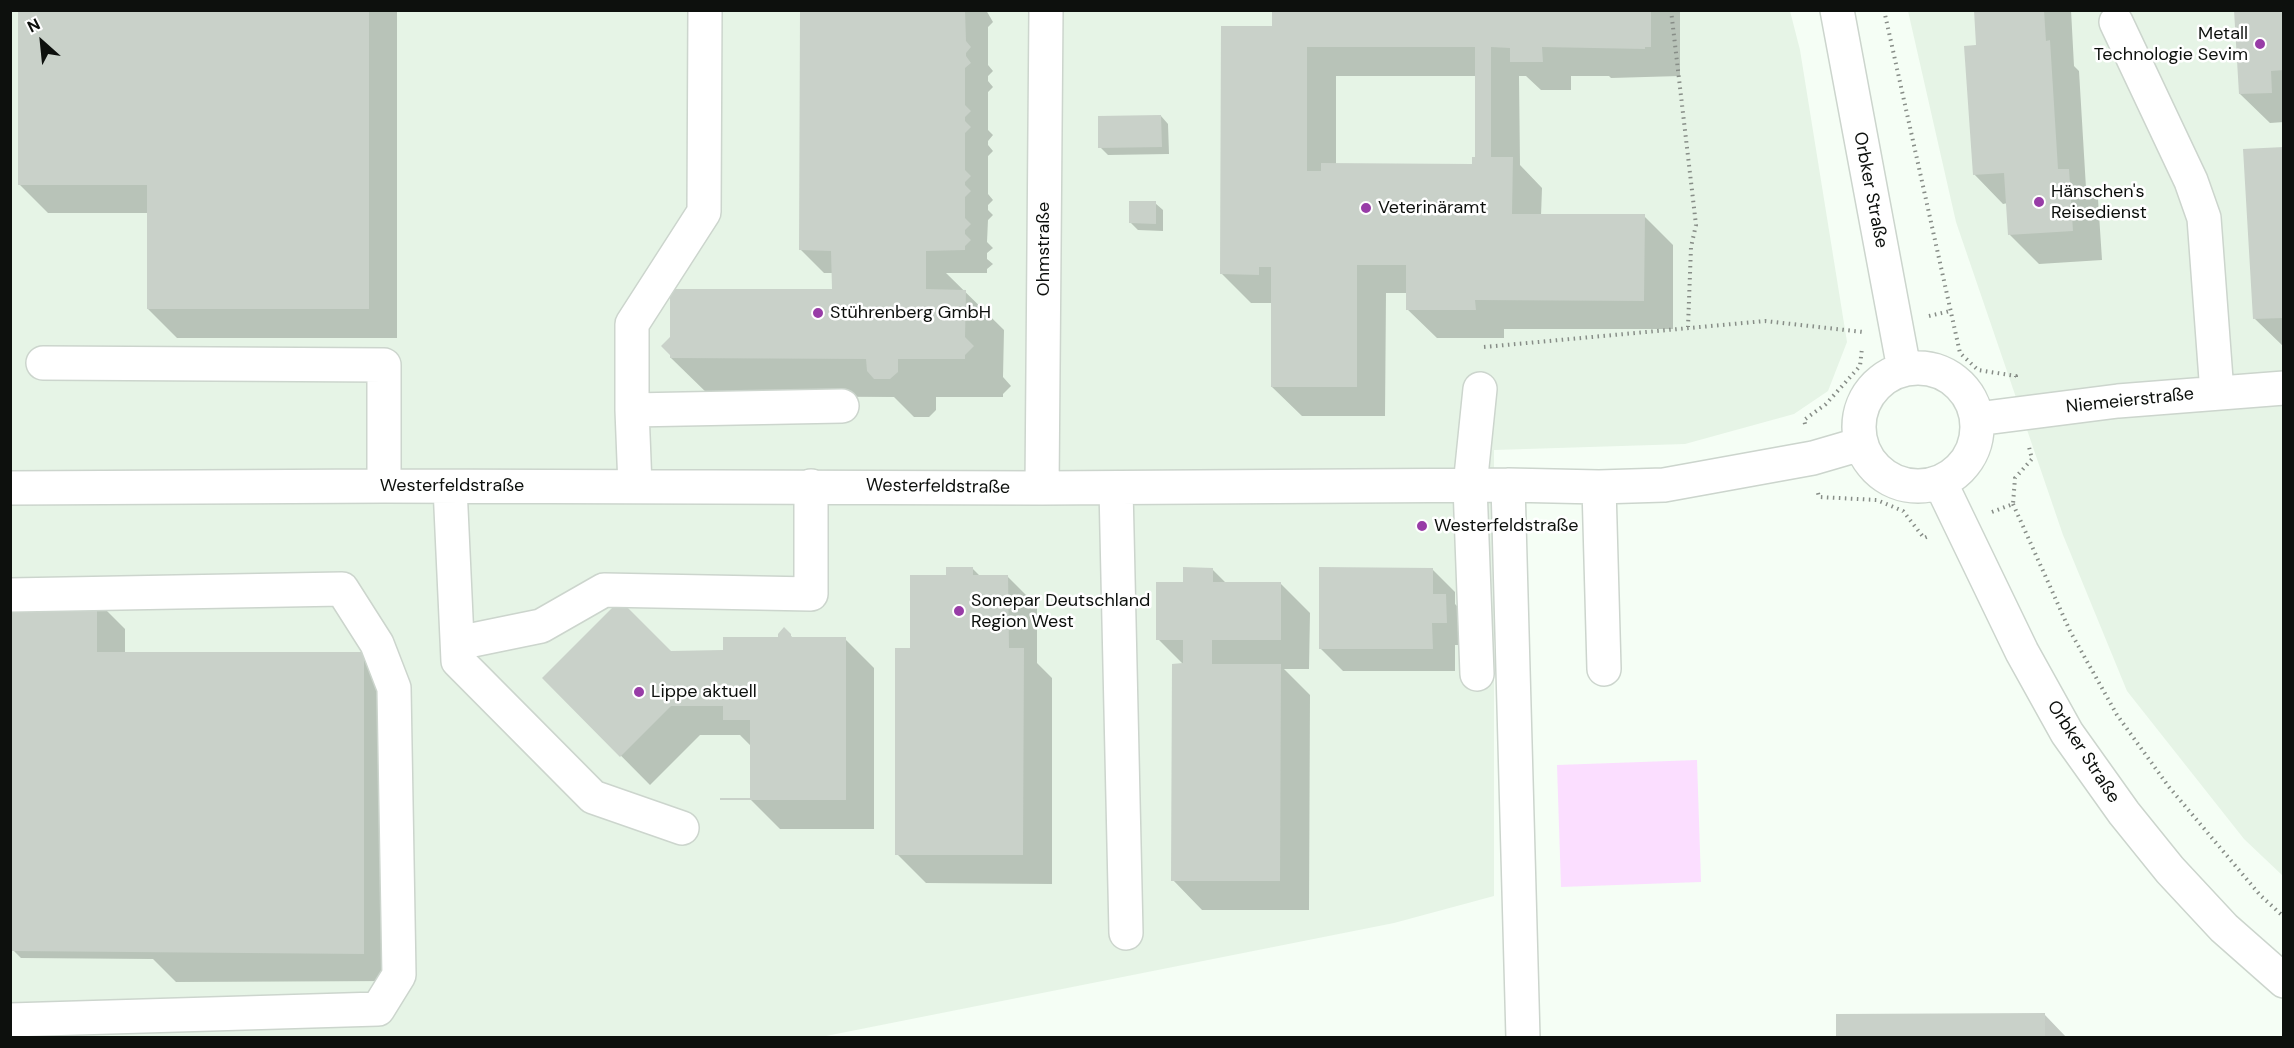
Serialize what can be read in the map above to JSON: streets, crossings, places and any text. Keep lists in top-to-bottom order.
{
  "streets": {
    "street": [
      "Orbker Straße",
      "Ohmstraße",
      "Niemeierstraße",
      "Westerfeldstraße"
    ]
  },
  "crossings": [
    ["Orbker Straße", "Niemeierstraße"],
    ["Orbker Straße", "Westerfeldstraße"],
    ["Ohmstraße", "Westerfeldstraße"],
    ["Niemeierstraße", "Westerfeldstraße"]
  ],
  "places": [
    "Metall Technologie Sevim",
    "Hänschen's Reisedienst",
    "Veterinäramt",
    "Stührenberg GmbH",
    "Westerfeldstraße",
    "Sonepar Deutschland Region West",
    "Lippe aktuell"
  ],
  "north": "top left"
}
